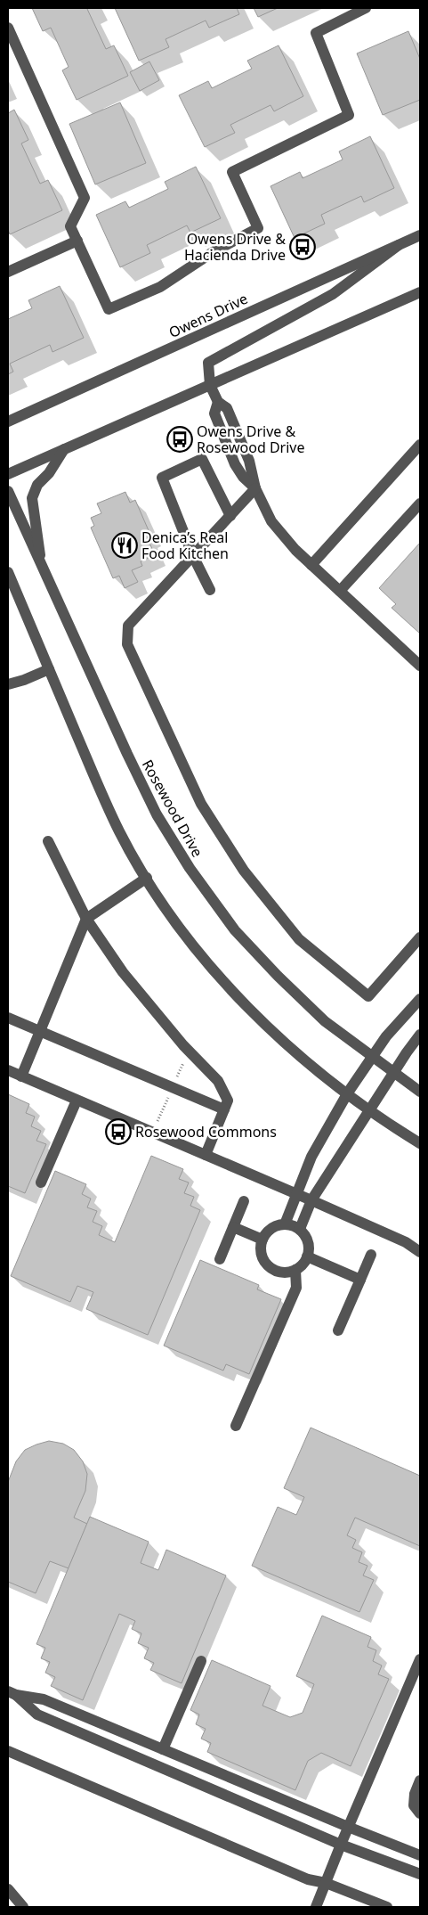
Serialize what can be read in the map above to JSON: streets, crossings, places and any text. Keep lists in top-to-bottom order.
{
  "streets": {
    "street": ["Owens Drive", "Rosewood Drive"]
  },
  "places": {
    "bus stop": ["Owens Drive & Hacienda Drive", "Owens Drive & Rosewood Drive", "Rosewood Commons"],
    "restaurant": ["Denica’s Real Food Kitchen"]
  }
}
